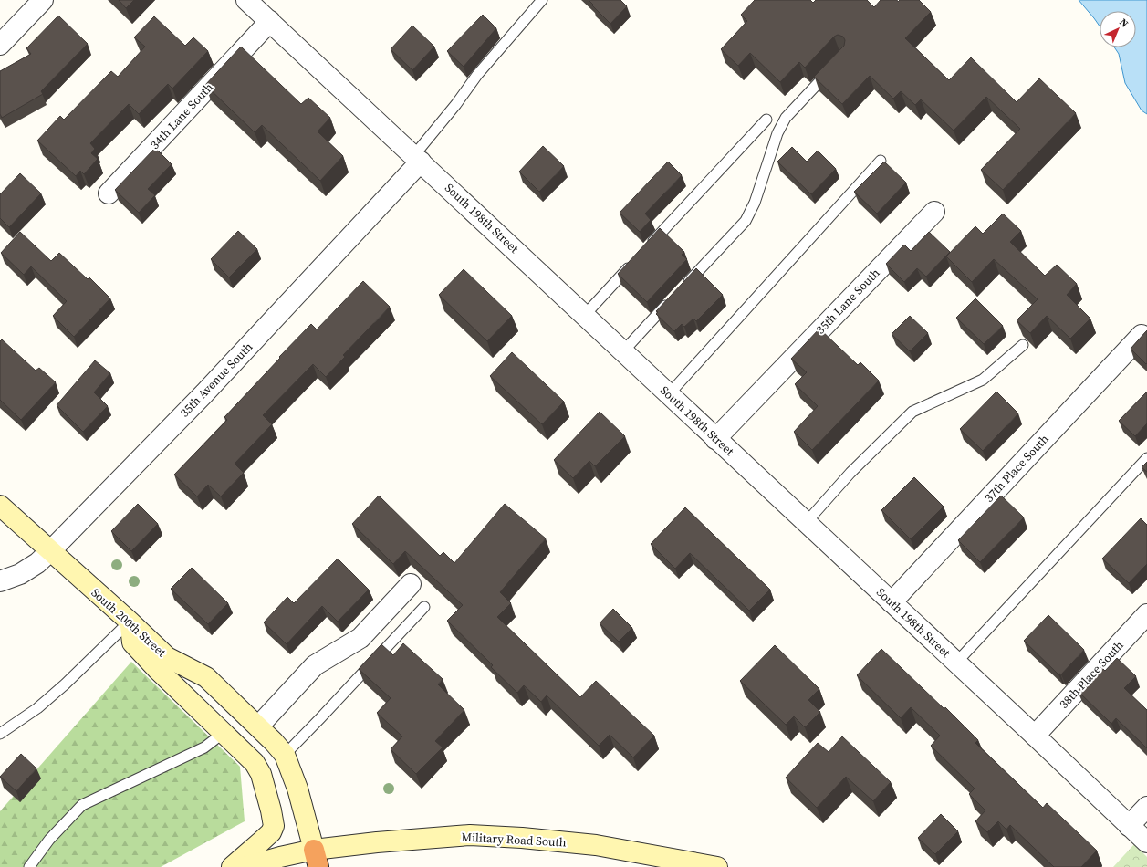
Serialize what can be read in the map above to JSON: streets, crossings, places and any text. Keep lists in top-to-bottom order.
{
  "streets": {
    "main road": ["South 200th Street", "Military Road South"],
    "street": [
      "34th Lane South",
      "South 198th Street",
      "35th Lane South",
      "35th Avenue South",
      "37th Place South",
      "38th Place South"
    ]
  },
  "crossings": [
    ["34th Lane South", "South 198th Street"],
    ["South 198th Street", "35th Lane South"],
    ["South 198th Street", "35th Avenue South"],
    ["South 198th Street", "37th Place South"],
    ["South 198th Street", "38th Place South"],
    ["35th Avenue South", "South 200th Street"],
    ["South 200th Street", "Military Road South"]
  ],
  "north": "top right"
}
